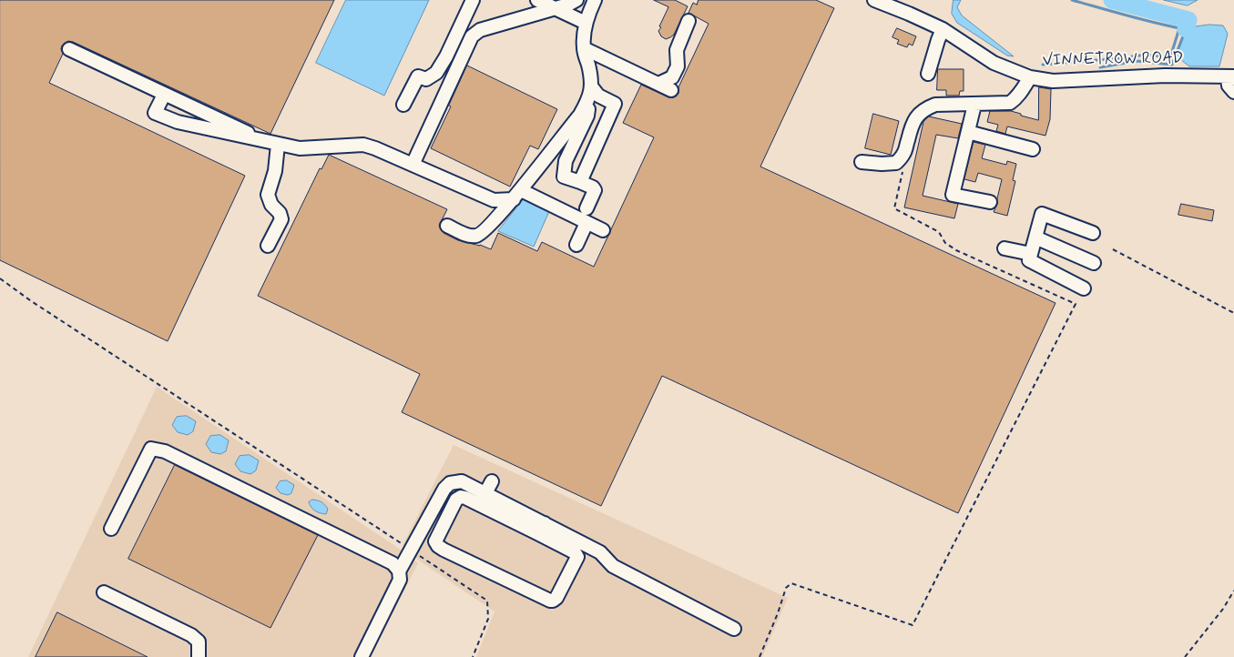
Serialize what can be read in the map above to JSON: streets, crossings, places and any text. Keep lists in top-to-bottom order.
{
  "streets": {
    "street": ["VINNETROW ROAD"]
  }
}
